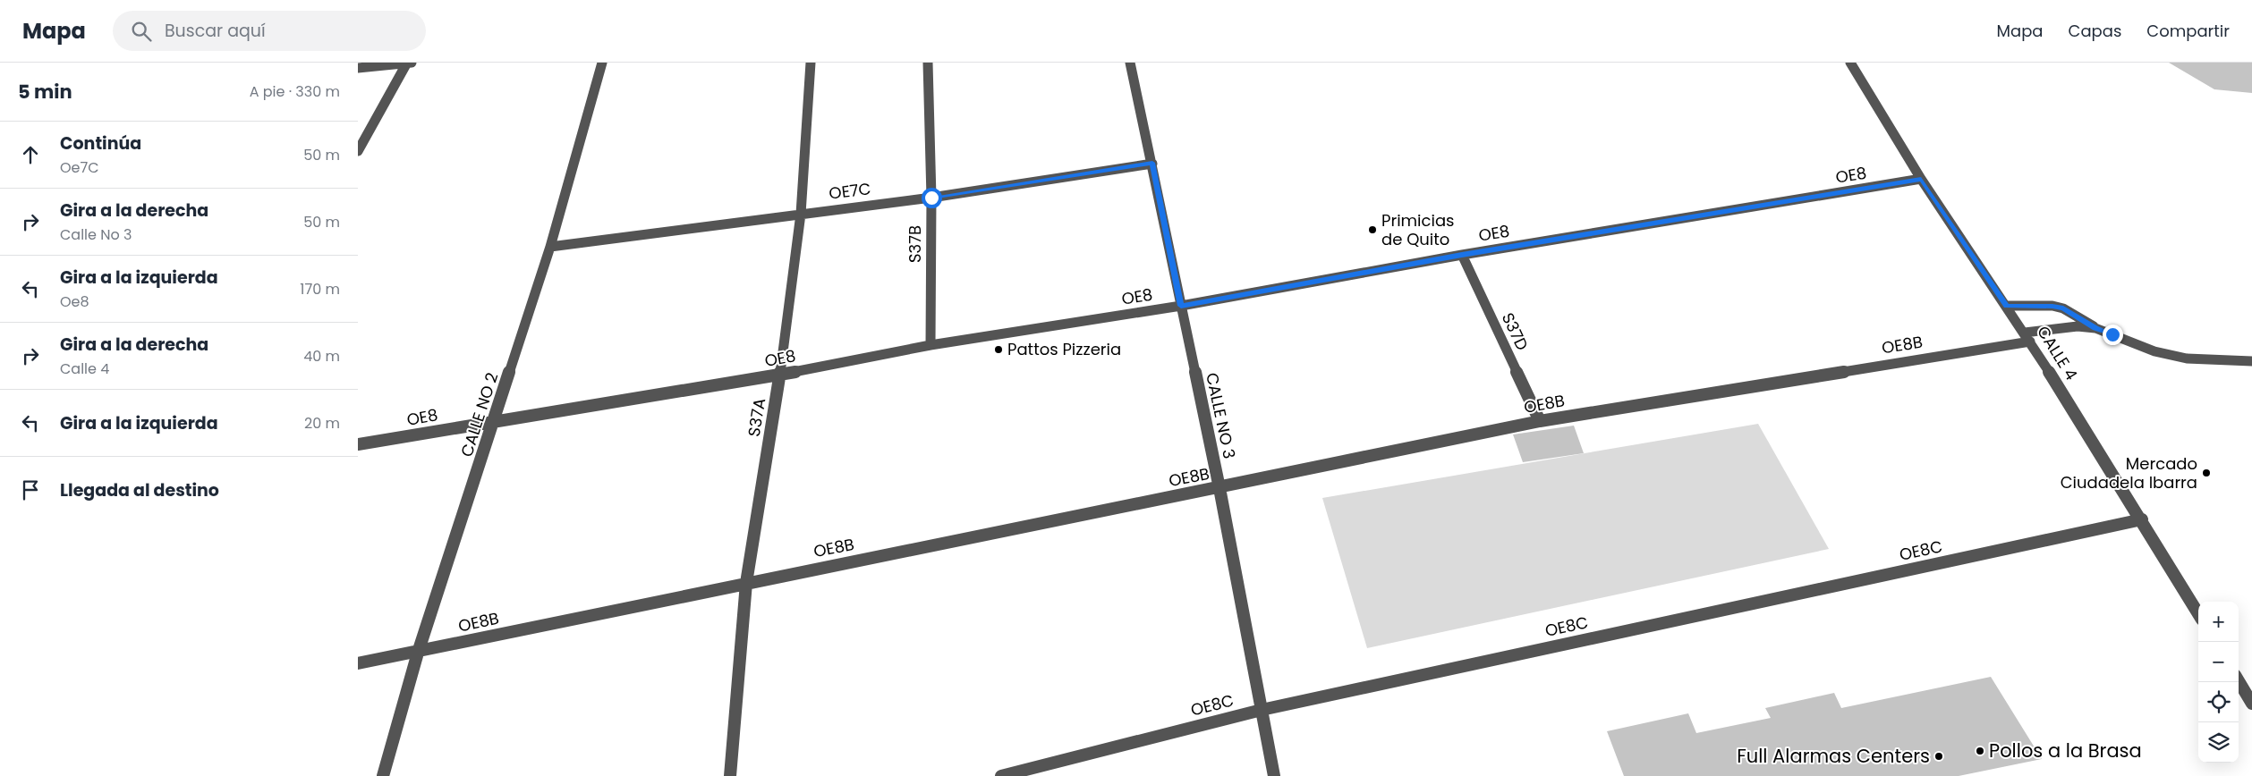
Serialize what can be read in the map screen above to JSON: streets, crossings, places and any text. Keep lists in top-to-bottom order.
{
  "streets": {
    "street": [
      "OE8",
      "OE7C",
      "S37B",
      "S37D",
      "OE8B",
      "CALLE 4",
      "CALLE NO 2",
      "CALLE NO 3",
      "S37A",
      "OE8C"
    ]
  },
  "crossings": [
    ["OE8", "S37B"],
    ["OE8", "S37D"],
    ["OE8", "CALLE 4"],
    ["OE8", "CALLE NO 2"],
    ["OE8", "CALLE NO 3"],
    ["OE8", "S37A"],
    ["OE7C", "S37B"],
    ["OE7C", "CALLE NO 2"],
    ["OE7C", "CALLE NO 3"],
    ["OE7C", "S37A"],
    ["S37D", "OE8B"],
    ["OE8B", "CALLE 4"],
    ["OE8B", "CALLE NO 2"],
    ["OE8B", "CALLE NO 3"],
    ["OE8B", "S37A"],
    ["CALLE 4", "OE8C"],
    ["CALLE NO 3", "OE8C"]
  ],
  "places": [
    "Primicias de Quito",
    "Pattos Pizzeria",
    "Mercado Ciudadela Ibarra",
    "Pollos a la Brasa",
    "Full Alarmas Centers"
  ],
  "page": {
    "header": "Mapa",
    "search": "Buscar aquí",
    "nav": ["Mapa", "Capas", "Compartir"],
    "heading": ["5 min", "A pie · 330 m"],
    "list": [
      ["Continúa", "Oe7C", "50 m"],
      ["Gira a la derecha", "Calle No 3", "50 m"],
      ["Gira a la izquierda", "Oe8", "170 m"],
      ["Gira a la derecha", "Calle 4", "40 m"],
      ["Gira a la izquierda", "20 m"],
      "Llegada al destino"
    ],
    "map_buttons": ["+", "−"]
  }
}
